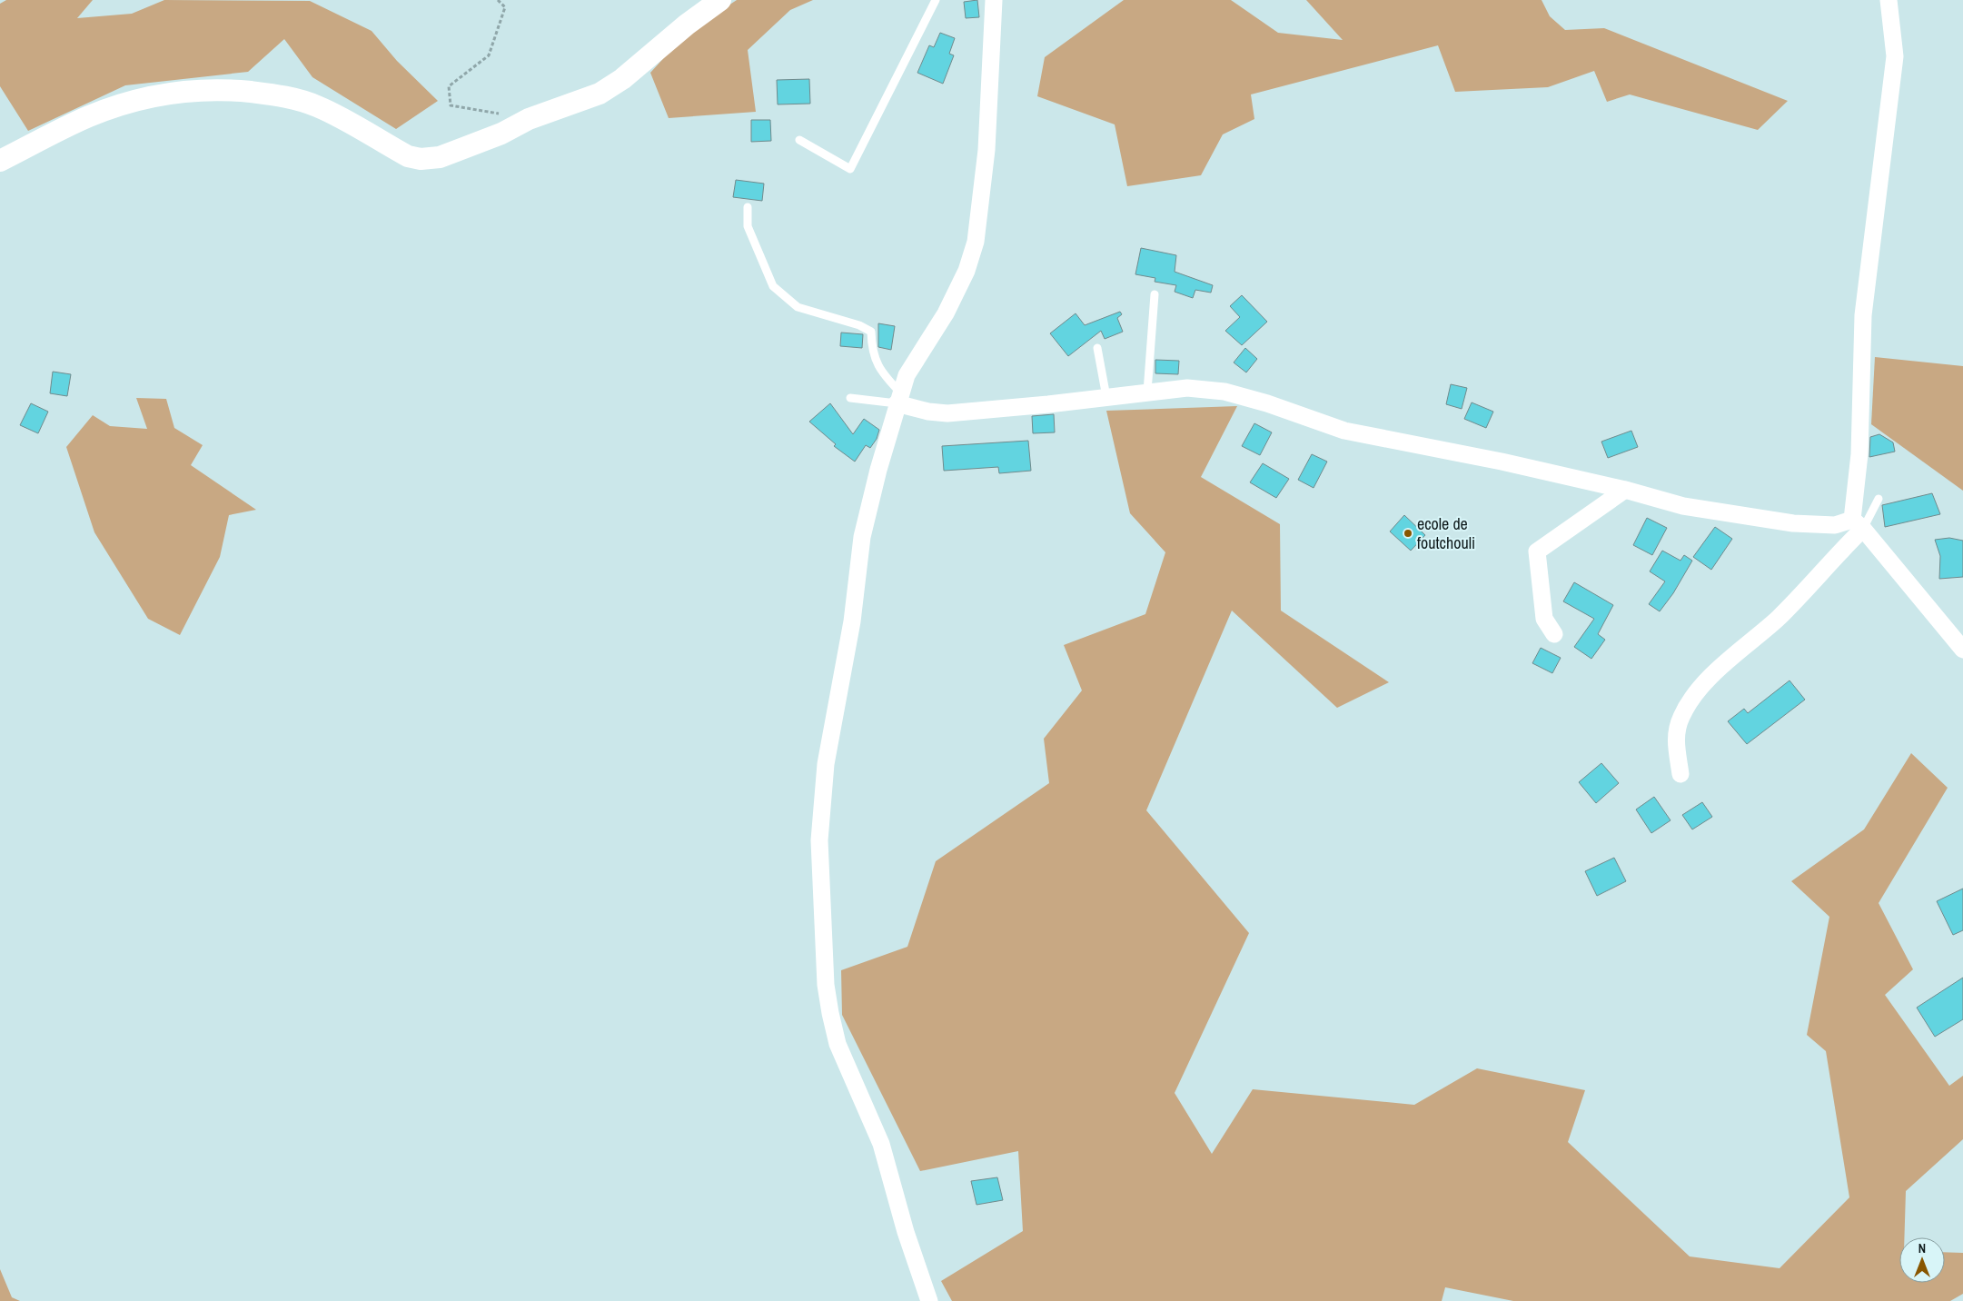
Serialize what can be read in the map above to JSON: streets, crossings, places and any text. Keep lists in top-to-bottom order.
{
  "places": ["ecole de foutchouli"],
  "north": "top"
}
